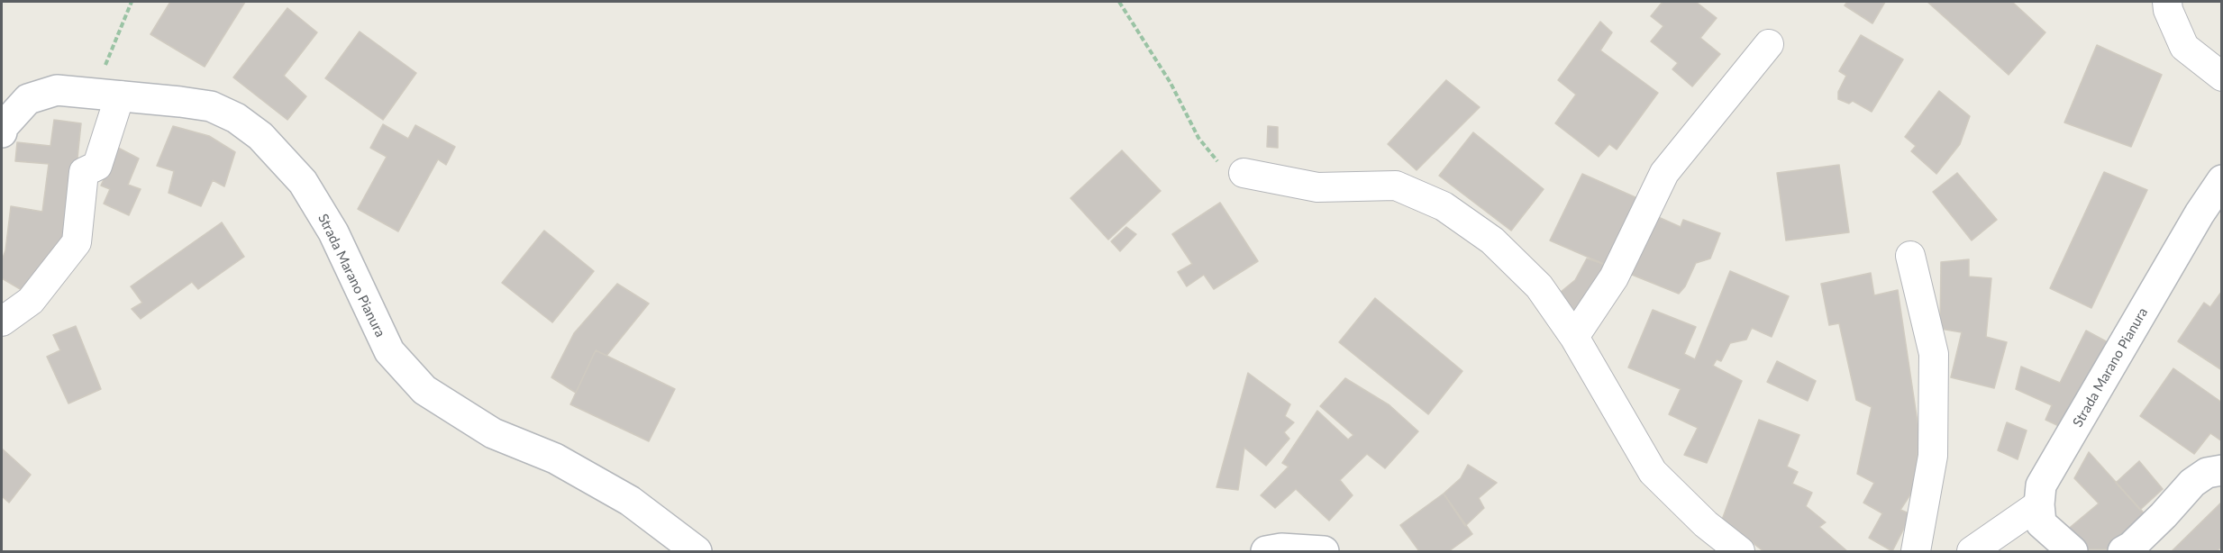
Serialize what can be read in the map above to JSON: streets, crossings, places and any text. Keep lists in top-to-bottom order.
{
  "streets": {
    "street": ["Strada Marano Pianura"]
  }
}
